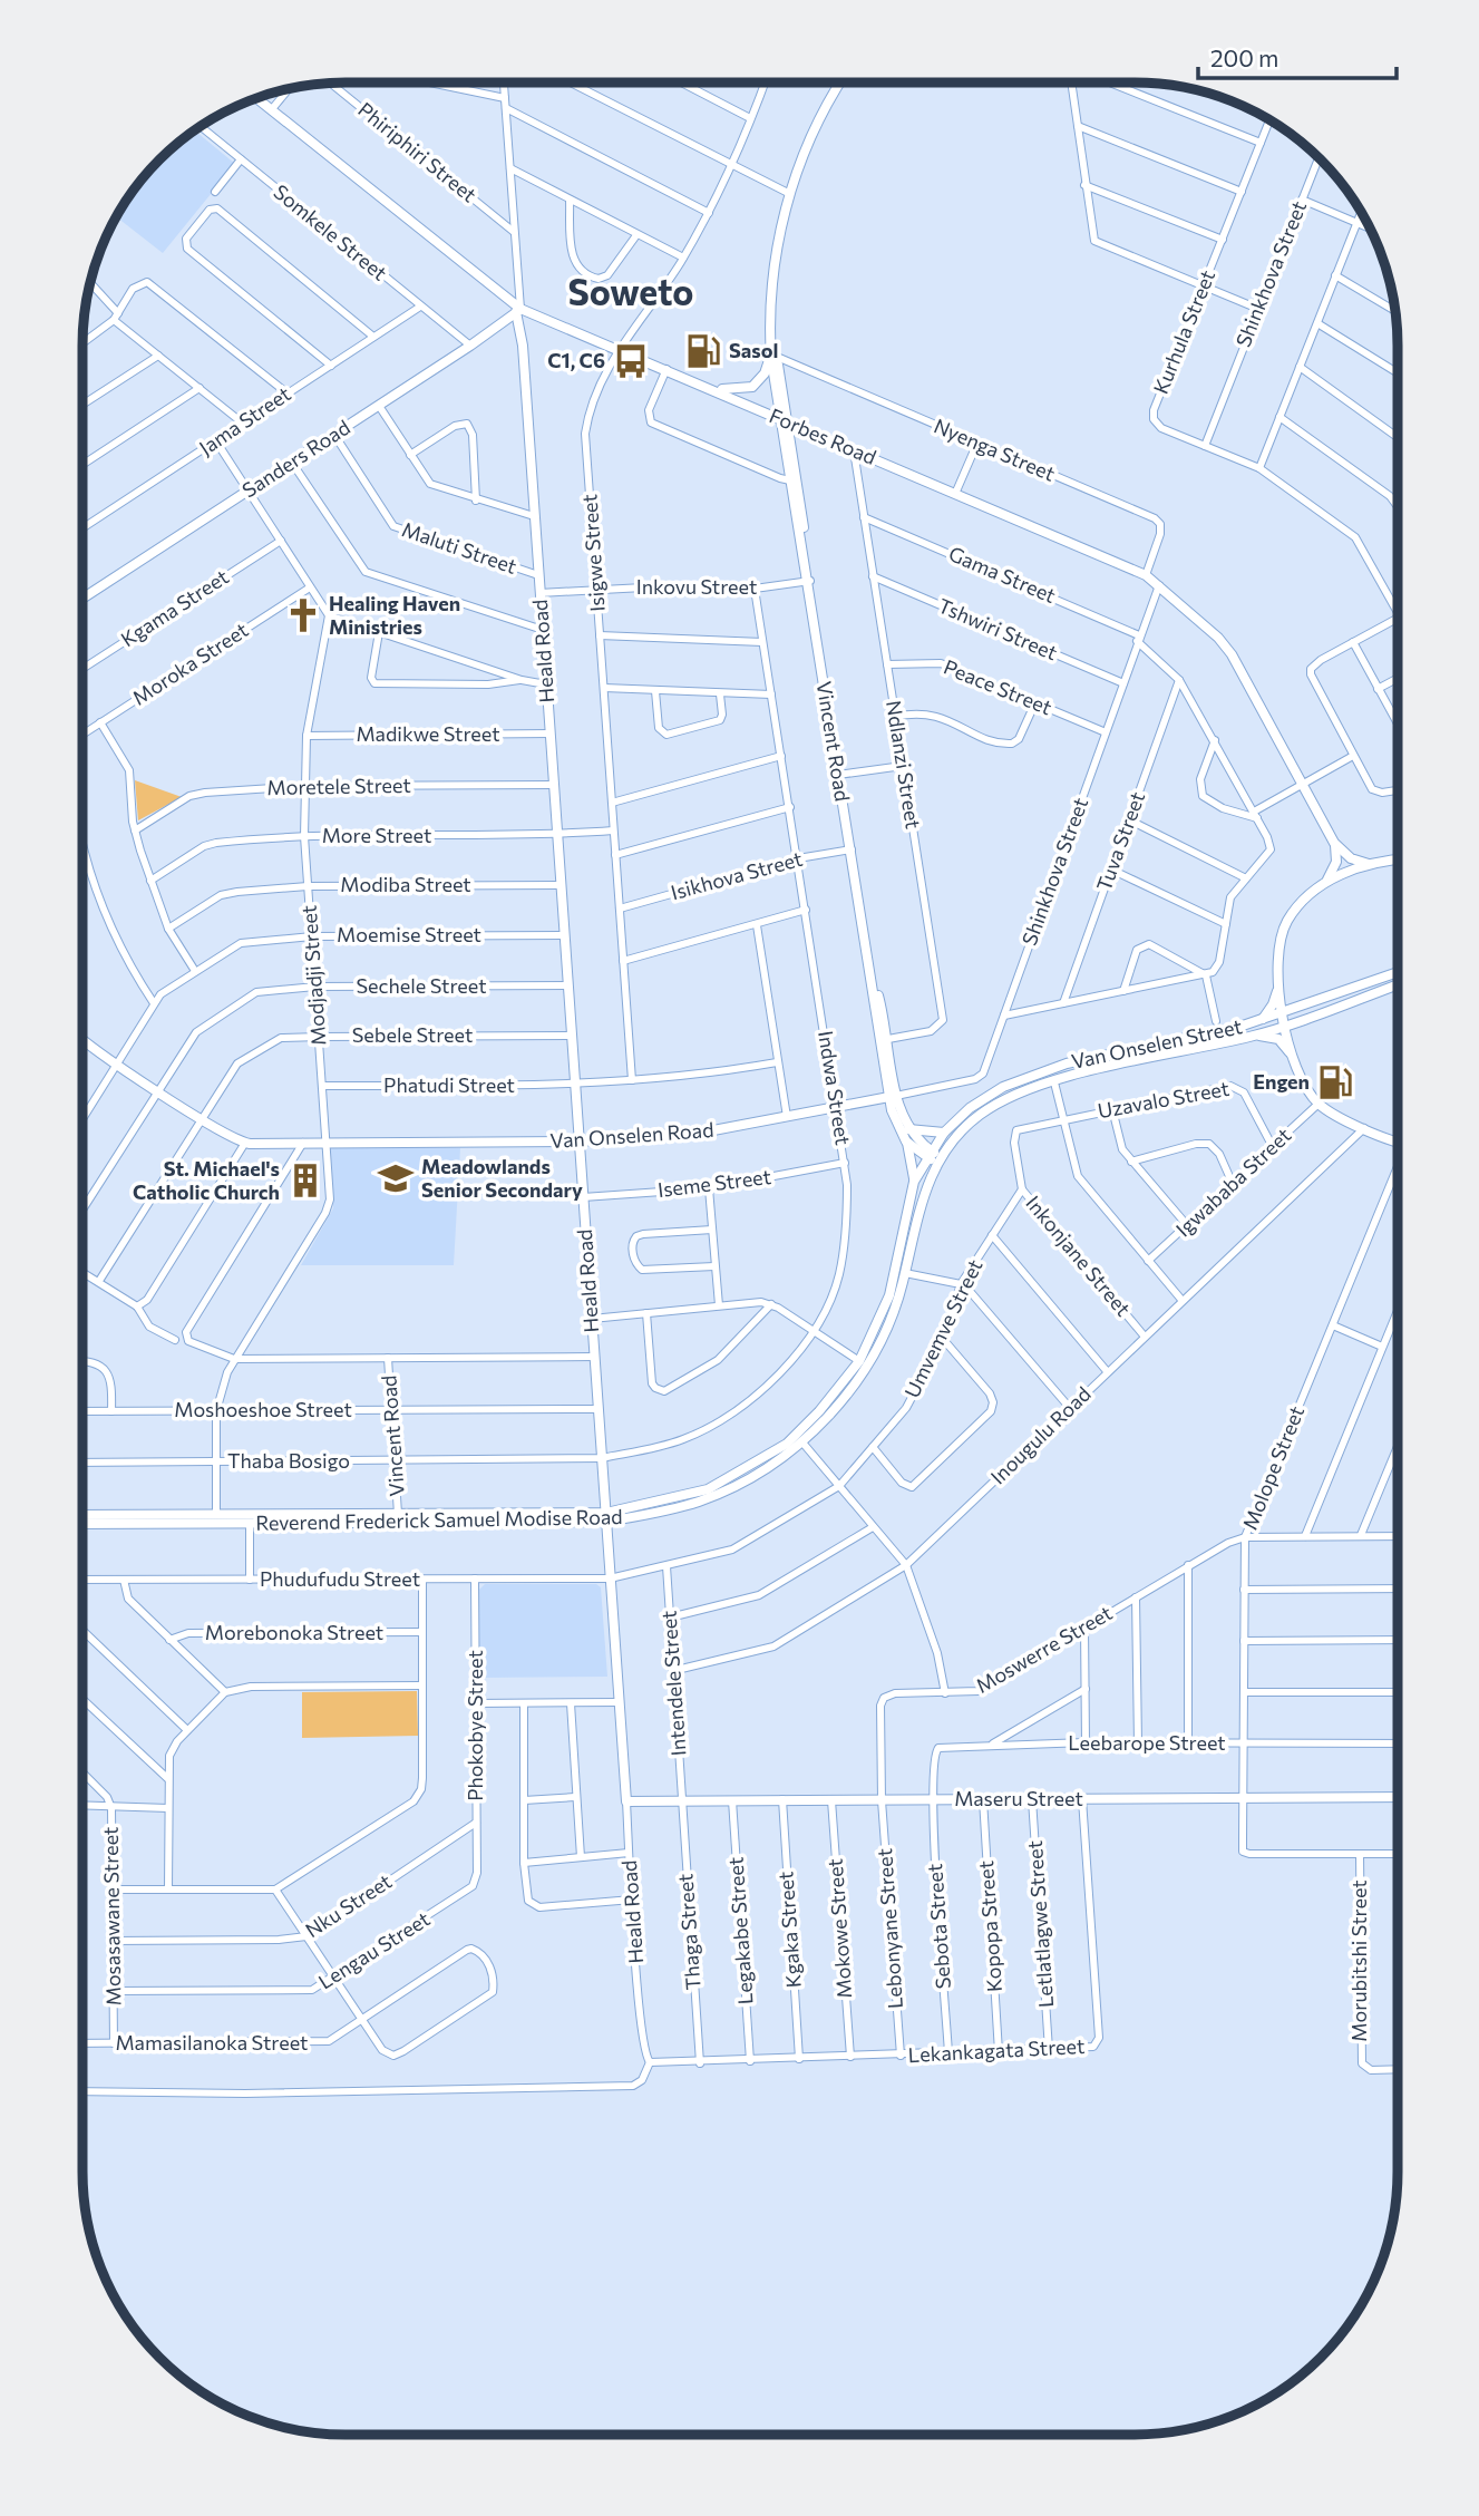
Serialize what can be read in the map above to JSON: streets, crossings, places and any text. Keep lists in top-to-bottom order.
{
  "streets": {
    "street": [
      "Phiriphiri Street",
      "Somkele Street",
      "Shinkhova Street",
      "Kurhula Street",
      "Jama Street",
      "Forbes Road",
      "Nyenga Street",
      "Sanders Road",
      "Maluti Street",
      "Isigwe Street",
      "Gama Street",
      "Inkovu Street",
      "Kgama Street",
      "Tshwiri Street",
      "Heald Road",
      "Moroka Street",
      "Peace Street",
      "Madikwe Street",
      "Vincent Road",
      "Ndlanzi Street",
      "Moretele Street",
      "More Street",
      "Tuva Street",
      "Isikhova Street",
      "Modiba Street",
      "Moemise Street",
      "Modjadji Street",
      "Sechele Street",
      "Sebele Street",
      "Van Onselen Street",
      "Phatudi Street",
      "Indwa Street",
      "Uzavalo Street",
      "Van Onselen Road",
      "Igwababa Street",
      "Iseme Street",
      "Inkonjane Street",
      "Umvemve Street",
      "Moshoeshoe Street",
      "Inougulu Road",
      "Thaba Bosigo",
      "Molope Street",
      "Reverend Frederick Samuel Modise Road",
      "Phudufudu Street",
      "Morebonoka Street",
      "Moswerre Street",
      "Intendele Street",
      "Phokobye Street",
      "Leebarope Street",
      "Maseru Street",
      "Nku Street",
      "Mosasawane Street",
      "Letlatlagwe Street",
      "Sebota Street",
      "Kopopa Street",
      "Mokowe Street",
      "Lebonyane Street",
      "Kgaka Street",
      "Legakabe Street",
      "Thaga Street",
      "Lengau Street",
      "Morubitshi Street",
      "Mamasilanoka Street",
      "Lekankagata Street"
    ]
  },
  "crossings": [
    ["Phiriphiri Street", "Heald Road"],
    ["Somkele Street", "Jama Street"],
    ["Somkele Street", "Sanders Road"],
    ["Shinkhova Street", "Kurhula Street"],
    ["Shinkhova Street", "Forbes Road"],
    ["Shinkhova Street", "Gama Street"],
    ["Shinkhova Street", "Tshwiri Street"],
    ["Shinkhova Street", "Peace Street"],
    ["Shinkhova Street", "Vincent Road"],
    ["Shinkhova Street", "Van Onselen Road"],
    ["Forbes Road", "Nyenga Street"],
    ["Forbes Road", "Sanders Road"],
    ["Forbes Road", "Isigwe Street"],
    ["Forbes Road", "Heald Road"],
    ["Forbes Road", "Vincent Road"],
    ["Forbes Road", "Ndlanzi Street"],
    ["Nyenga Street", "Vincent Road"],
    ["Sanders Road", "Maluti Street"],
    ["Sanders Road", "Heald Road"],
    ["Maluti Street", "Heald Road"],
    ["Isigwe Street", "Inkovu Street"],
    ["Isigwe Street", "More Street"],
    ["Isigwe Street", "Isikhova Street"],
    ["Isigwe Street", "Phatudi Street"],
    ["Gama Street", "Ndlanzi Street"],
    ["Gama Street", "Tuva Street"],
    ["Inkovu Street", "Heald Road"],
    ["Inkovu Street", "Vincent Road"],
    ["Inkovu Street", "Indwa Street"],
    ["Tshwiri Street", "Ndlanzi Street"],
    ["Heald Road", "Madikwe Street"],
    ["Heald Road", "Moretele Street"],
    ["Heald Road", "More Street"],
    ["Heald Road", "Modiba Street"],
    ["Heald Road", "Moemise Street"],
    ["Heald Road", "Sechele Street"],
    ["Heald Road", "Sebele Street"],
    ["Heald Road", "Phatudi Street"],
    ["Heald Road", "Indwa Street"],
    ["Heald Road", "Van Onselen Road"],
    ["Heald Road", "Iseme Street"],
    ["Heald Road", "Umvemve Street"],
    ["Heald Road", "Moshoeshoe Street"],
    ["Heald Road", "Thaba Bosigo"],
    ["Heald Road", "Reverend Frederick Samuel Modise Road"],
    ["Heald Road", "Phudufudu Street"],
    ["Heald Road", "Maseru Street"],
    ["Heald Road", "Lekankagata Street"],
    ["Peace Street", "Ndlanzi Street"],
    ["Madikwe Street", "Modjadji Street"],
    ["Vincent Road", "Ndlanzi Street"],
    ["Vincent Road", "Isikhova Street"],
    ["Vincent Road", "Van Onselen Street"],
    ["Vincent Road", "Van Onselen Road"],
    ["Vincent Road", "Moshoeshoe Street"],
    ["Vincent Road", "Thaba Bosigo"],
    ["Vincent Road", "Reverend Frederick Samuel Modise Road"],
    ["Moretele Street", "Modjadji Street"],
    ["More Street", "Modjadji Street"],
    ["Isikhova Street", "Indwa Street"],
    ["Modiba Street", "Modjadji Street"],
    ["Moemise Street", "Modjadji Street"],
    ["Moemise Street", "Van Onselen Road"],
    ["Modjadji Street", "Sechele Street"],
    ["Modjadji Street", "Sebele Street"],
    ["Modjadji Street", "Phatudi Street"],
    ["Modjadji Street", "Van Onselen Road"],
    ["Modjadji Street", "Moshoeshoe Street"],
    ["Modjadji Street", "Thaba Bosigo"],
    ["Modjadji Street", "Reverend Frederick Samuel Modise Road"],
    ["Sechele Street", "Van Onselen Road"],
    ["Sebele Street", "Van Onselen Road"],
    ["Van Onselen Street", "Reverend Frederick Samuel Modise Road"],
    ["Indwa Street", "Van Onselen Road"],
    ["Indwa Street", "Iseme Street"],
    ["Indwa Street", "Thaba Bosigo"],
    ["Uzavalo Street", "Igwababa Street"],
    ["Uzavalo Street", "Inkonjane Street"],
    ["Inkonjane Street", "Umvemve Street"],
    ["Inkonjane Street", "Inougulu Road"],
    ["Umvemve Street", "Phudufudu Street"],
    ["Umvemve Street", "Intendele Street"],
    ["Inougulu Road", "Intendele Street"],
    ["Molope Street", "Moswerre Street"],
    ["Molope Street", "Leebarope Street"],
    ["Molope Street", "Maseru Street"],
    ["Molope Street", "Morubitshi Street"],
    ["Phudufudu Street", "Phokobye Street"],
    ["Moswerre Street", "Maseru Street"],
    ["Moswerre Street", "Lebonyane Street"],
    ["Intendele Street", "Maseru Street"],
    ["Intendele Street", "Thaga Street"],
    ["Phokobye Street", "Nku Street"],
    ["Phokobye Street", "Lengau Street"],
    ["Leebarope Street", "Maseru Street"],
    ["Leebarope Street", "Sebota Street"],
    ["Maseru Street", "Letlatlagwe Street"],
    ["Maseru Street", "Sebota Street"],
    ["Maseru Street", "Kopopa Street"],
    ["Maseru Street", "Mokowe Street"],
    ["Maseru Street", "Lebonyane Street"],
    ["Maseru Street", "Kgaka Street"],
    ["Maseru Street", "Legakabe Street"],
    ["Maseru Street", "Thaga Street"],
    ["Maseru Street", "Lekankagata Street"],
    ["Nku Street", "Mosasawane Street"],
    ["Mosasawane Street", "Lengau Street"],
    ["Mosasawane Street", "Mamasilanoka Street"],
    ["Letlatlagwe Street", "Lekankagata Street"],
    ["Sebota Street", "Lekankagata Street"],
    ["Kopopa Street", "Lekankagata Street"],
    ["Mokowe Street", "Lekankagata Street"],
    ["Lebonyane Street", "Lekankagata Street"],
    ["Kgaka Street", "Lekankagata Street"],
    ["Legakabe Street", "Lekankagata Street"],
    ["Thaga Street", "Lekankagata Street"]
  ],
  "districts": ["Soweto"],
  "places": {
    "fuel station": ["Sasol", "Engen"],
    "bus stop": ["C1, C6"],
    "church": ["Healing Haven Ministries"],
    "school or university": ["Meadowlands Senior Secondary"],
    "building": ["St. Michael's Catholic Church"]
  },
  "scale_bar": "200 m"
}
